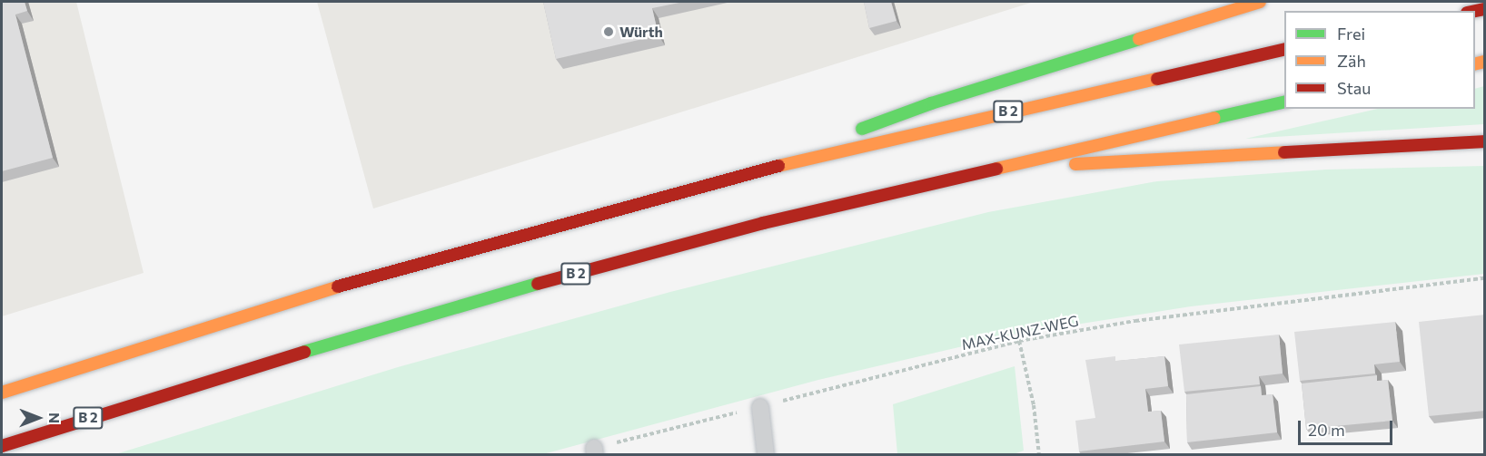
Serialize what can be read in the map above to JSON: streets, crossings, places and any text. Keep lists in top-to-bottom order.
{
  "streets": {
    "highway": ["B 2"],
    "path": ["MAX-KUNZ-WEG"]
  },
  "places": ["Würth"],
  "legend": ["Frei", "Zäh", "Stau"],
  "scale_bar": "20 m",
  "north": "right"
}
